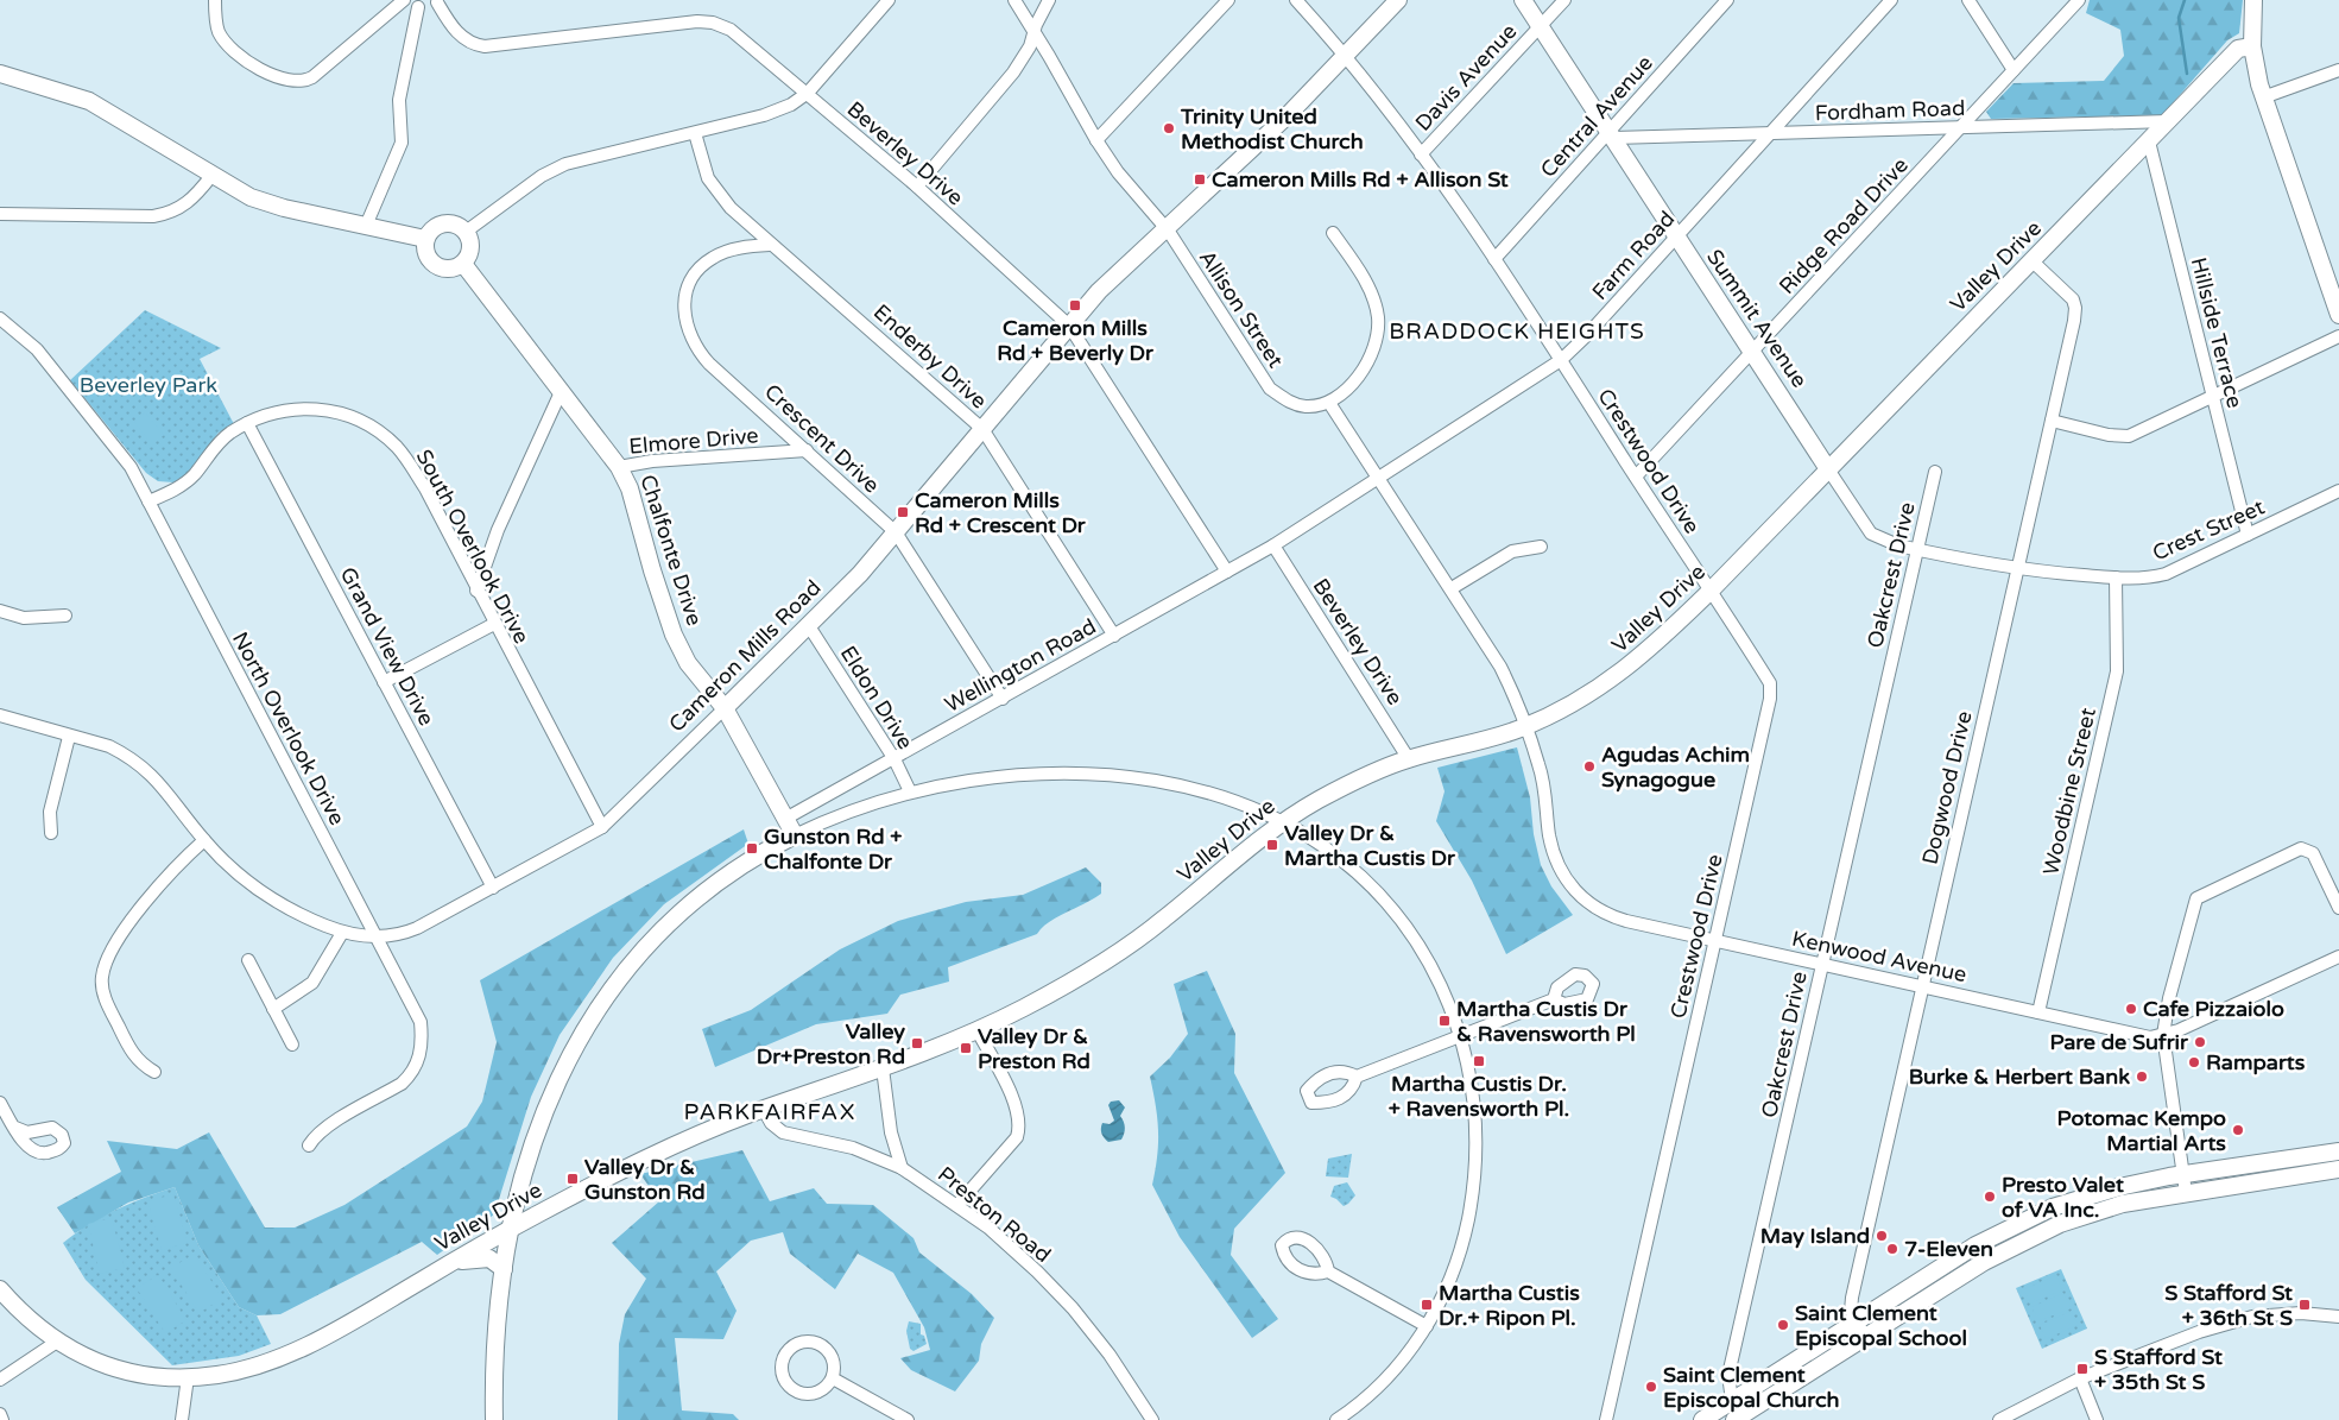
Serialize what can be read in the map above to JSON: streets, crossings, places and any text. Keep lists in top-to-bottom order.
{
  "streets": {
    "street": [
      "Davis Avenue",
      "Fordham Road",
      "Central Avenue",
      "Beverley Drive",
      "Ridge Road Drive",
      "Farm Road",
      "Valley Drive",
      "Allison Street",
      "Summit Avenue",
      "Hillside Terrace",
      "Enderby Drive",
      "Crescent Drive",
      "Elmore Drive",
      "Crestwood Drive",
      "Crest Street",
      "South Overlook Drive",
      "Chalfonte Drive",
      "Oakcrest Drive",
      "Grand View Drive",
      "Cameron Mills Road",
      "Wellington Road",
      "Eldon Drive",
      "North Overlook Drive",
      "Dogwood Drive",
      "Woodbine Street",
      "Kenwood Avenue",
      "Preston Road"
    ]
  },
  "crossings": [
    ["Davis Avenue", "Summit Avenue"],
    ["Davis Avenue", "Crestwood Drive"],
    ["Fordham Road", "Central Avenue"],
    ["Fordham Road", "Ridge Road Drive"],
    ["Fordham Road", "Farm Road"],
    ["Fordham Road", "Valley Drive"],
    ["Fordham Road", "Summit Avenue"],
    ["Central Avenue", "Summit Avenue"],
    ["Central Avenue", "Crestwood Drive"],
    ["Beverley Drive", "Farm Road"],
    ["Beverley Drive", "Valley Drive"],
    ["Beverley Drive", "Cameron Mills Road"],
    ["Beverley Drive", "Wellington Road"],
    ["Ridge Road Drive", "Summit Avenue"],
    ["Ridge Road Drive", "Crestwood Drive"],
    ["Farm Road", "Summit Avenue"],
    ["Farm Road", "Crestwood Drive"],
    ["Farm Road", "Wellington Road"],
    ["Valley Drive", "Summit Avenue"],
    ["Valley Drive", "Hillside Terrace"],
    ["Valley Drive", "Crestwood Drive"],
    ["Valley Drive", "Dogwood Drive"],
    ["Valley Drive", "Kenwood Avenue"],
    ["Valley Drive", "Preston Road"],
    ["Allison Street", "Cameron Mills Road"],
    ["Summit Avenue", "Crest Street"],
    ["Summit Avenue", "Oakcrest Drive"],
    ["Summit Avenue", "Dogwood Drive"],
    ["Hillside Terrace", "Crest Street"],
    ["Enderby Drive", "Crescent Drive"],
    ["Enderby Drive", "Cameron Mills Road"],
    ["Enderby Drive", "Wellington Road"],
    ["Crescent Drive", "Elmore Drive"],
    ["Crescent Drive", "Cameron Mills Road"],
    ["Crescent Drive", "Wellington Road"],
    ["Elmore Drive", "Chalfonte Drive"],
    ["Crestwood Drive", "Cameron Mills Road"],
    ["Crestwood Drive", "Kenwood Avenue"],
    ["Crest Street", "Dogwood Drive"],
    ["Crest Street", "Woodbine Street"],
    ["South Overlook Drive", "Grand View Drive"],
    ["South Overlook Drive", "Cameron Mills Road"],
    ["South Overlook Drive", "North Overlook Drive"],
    ["Chalfonte Drive", "Cameron Mills Road"],
    ["Chalfonte Drive", "Wellington Road"],
    ["Oakcrest Drive", "Kenwood Avenue"],
    ["Grand View Drive", "Cameron Mills Road"],
    ["Cameron Mills Road", "Eldon Drive"],
    ["Cameron Mills Road", "North Overlook Drive"],
    ["Wellington Road", "Eldon Drive"],
    ["Dogwood Drive", "Kenwood Avenue"],
    ["Woodbine Street", "Kenwood Avenue"]
  ],
  "districts": ["BRADDOCK HEIGHTS", "PARKFAIRFAX"],
  "parks": ["Beverley Park"],
  "places": {
    "other": [
      "Trinity United Methodist Church",
      "Agudas Achim Synagogue",
      "Cafe Pizzaiolo",
      "Pare de Sufrir",
      "Ramparts",
      "Burke & Herbert Bank",
      "Potomac Kempo Martial Arts",
      "Presto Valet of VA Inc.",
      "May Island",
      "7-Eleven",
      "Saint Clement Episcopal School",
      "Saint Clement Episcopal Church"
    ],
    "transit": [
      "Cameron Mills Rd + Allison St",
      "Cameron Mills Rd + Beverly Dr",
      "Cameron Mills Rd + Crescent Dr",
      "Valley Dr & Martha Custis Dr",
      "Gunston Rd + Chalfonte Dr",
      "Martha Custis Dr & Ravensworth Pl",
      "Valley Dr+Preston Rd",
      "Valley Dr & Preston Rd",
      "Martha Custis Dr. + Ravensworth Pl.",
      "Valley Dr & Gunston Rd",
      "Martha Custis Dr.+ Ripon Pl.",
      "S Stafford St + 36th St S",
      "S Stafford St + 35th St S"
    ]
  }
}
